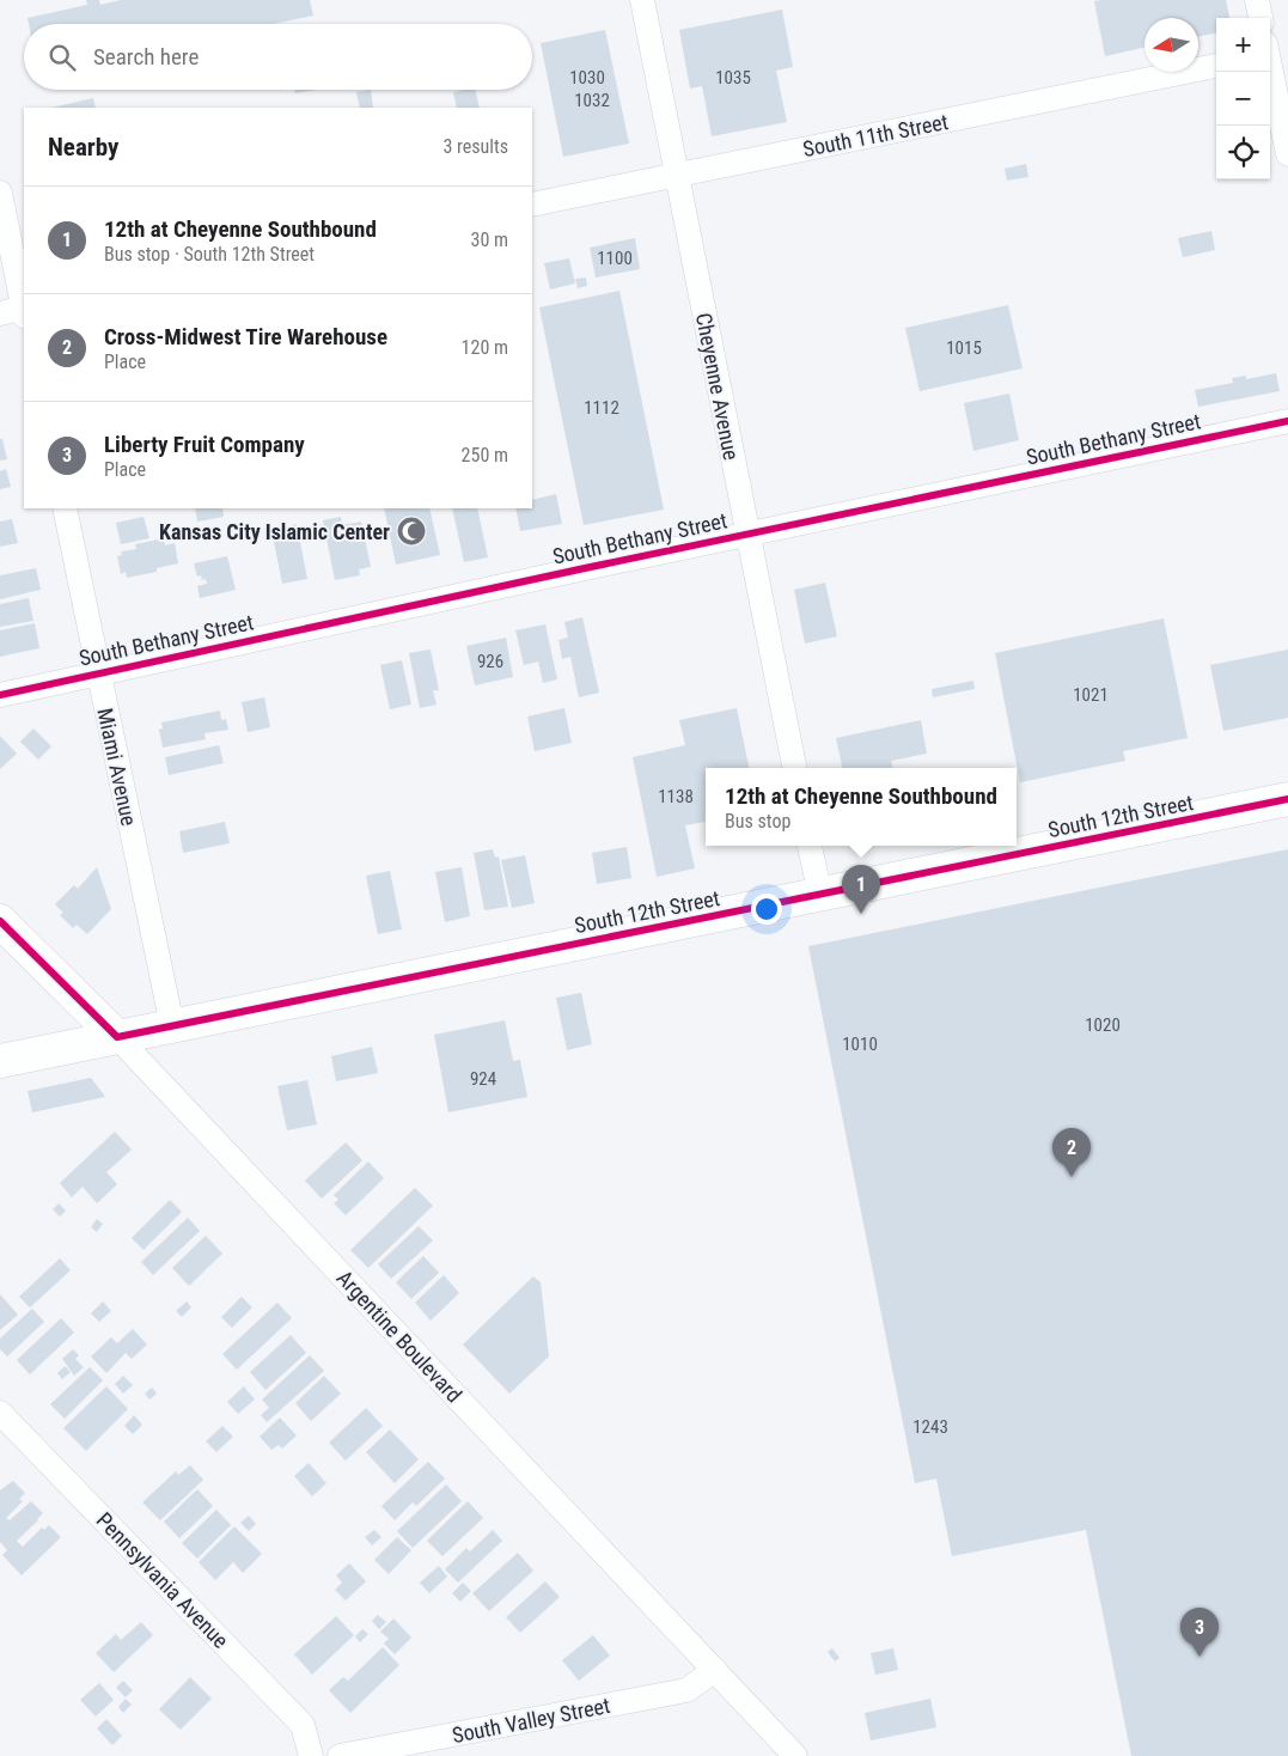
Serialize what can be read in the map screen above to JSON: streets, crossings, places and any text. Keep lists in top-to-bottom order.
{
  "streets": {
    "street": [
      "South 11th Street",
      "Cheyenne Avenue",
      "South Bethany Street",
      "Miami Avenue",
      "South 12th Street",
      "Argentine Boulevard",
      "Pennsylvania Avenue",
      "South Valley Street"
    ]
  },
  "crossings": [
    ["South 11th Street", "Cheyenne Avenue"],
    ["Cheyenne Avenue", "South Bethany Street"],
    ["South Bethany Street", "Miami Avenue"],
    ["Miami Avenue", "South 12th Street"],
    ["South 12th Street", "Argentine Boulevard"],
    ["Argentine Boulevard", "South Valley Street"]
  ],
  "places": {
    "mosque": ["Kansas City Islamic Center"]
  },
  "house_numbers": [
    "1030",
    "1035",
    "1032",
    "1100",
    "1015",
    "1112",
    "926",
    "1021",
    "1138",
    "1020",
    "1010",
    "924",
    "1243"
  ],
  "north": "left",
  "page": {
    "map_buttons": ["+", "−"],
    "search": "Search here",
    "heading": ["Nearby", "3 results"],
    "list": [
      {
        "mark": "1",
        "name": "12th at Cheyenne Southbound",
        "note": "Bus stop · South 12th Street",
        "value": "30 m"
      },
      {
        "mark": "2",
        "name": "Cross-Midwest Tire Warehouse",
        "note": "Place",
        "value": "120 m"
      },
      {
        "mark": "3",
        "name": "Liberty Fruit Company",
        "note": "Place",
        "value": "250 m"
      }
    ],
    "popup": ["12th at Cheyenne Southbound", "Bus stop"],
    "pins": ["1", "2", "3"]
  }
}
